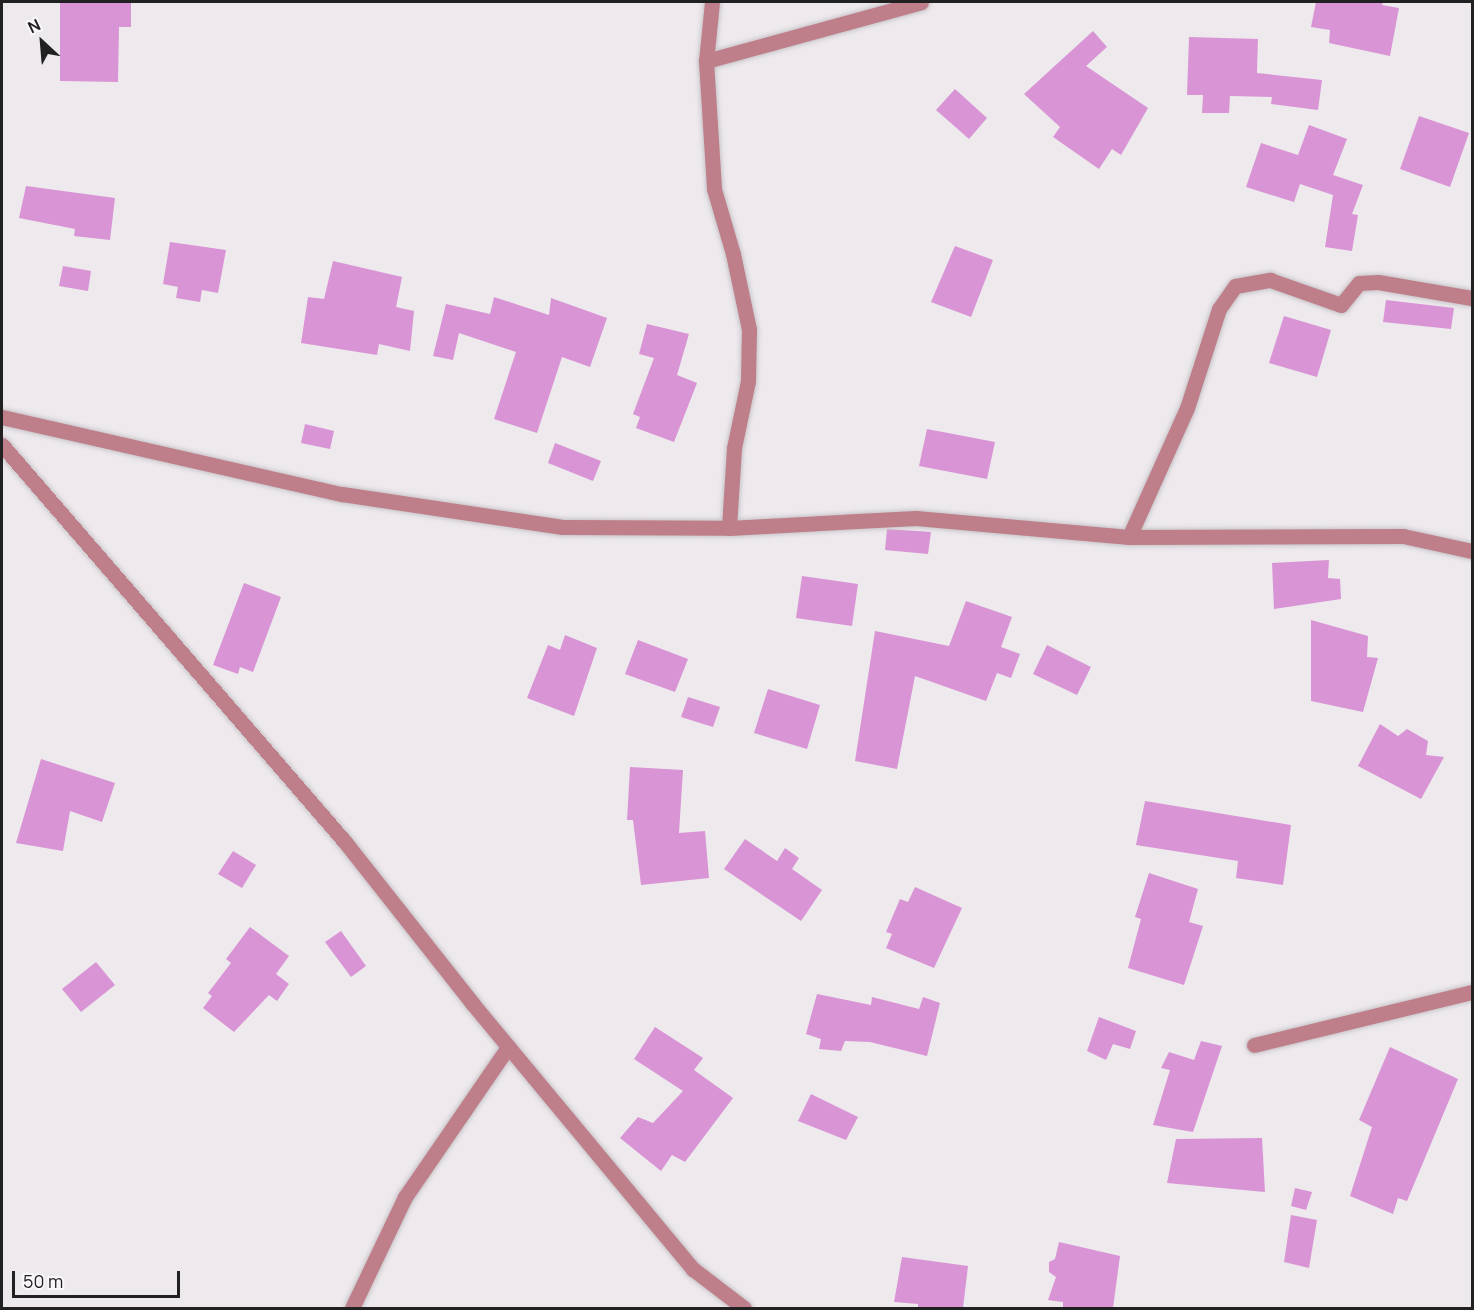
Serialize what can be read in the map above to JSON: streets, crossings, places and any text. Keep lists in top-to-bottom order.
{
  "scale_bar": "50 m",
  "north": "top left"
}
